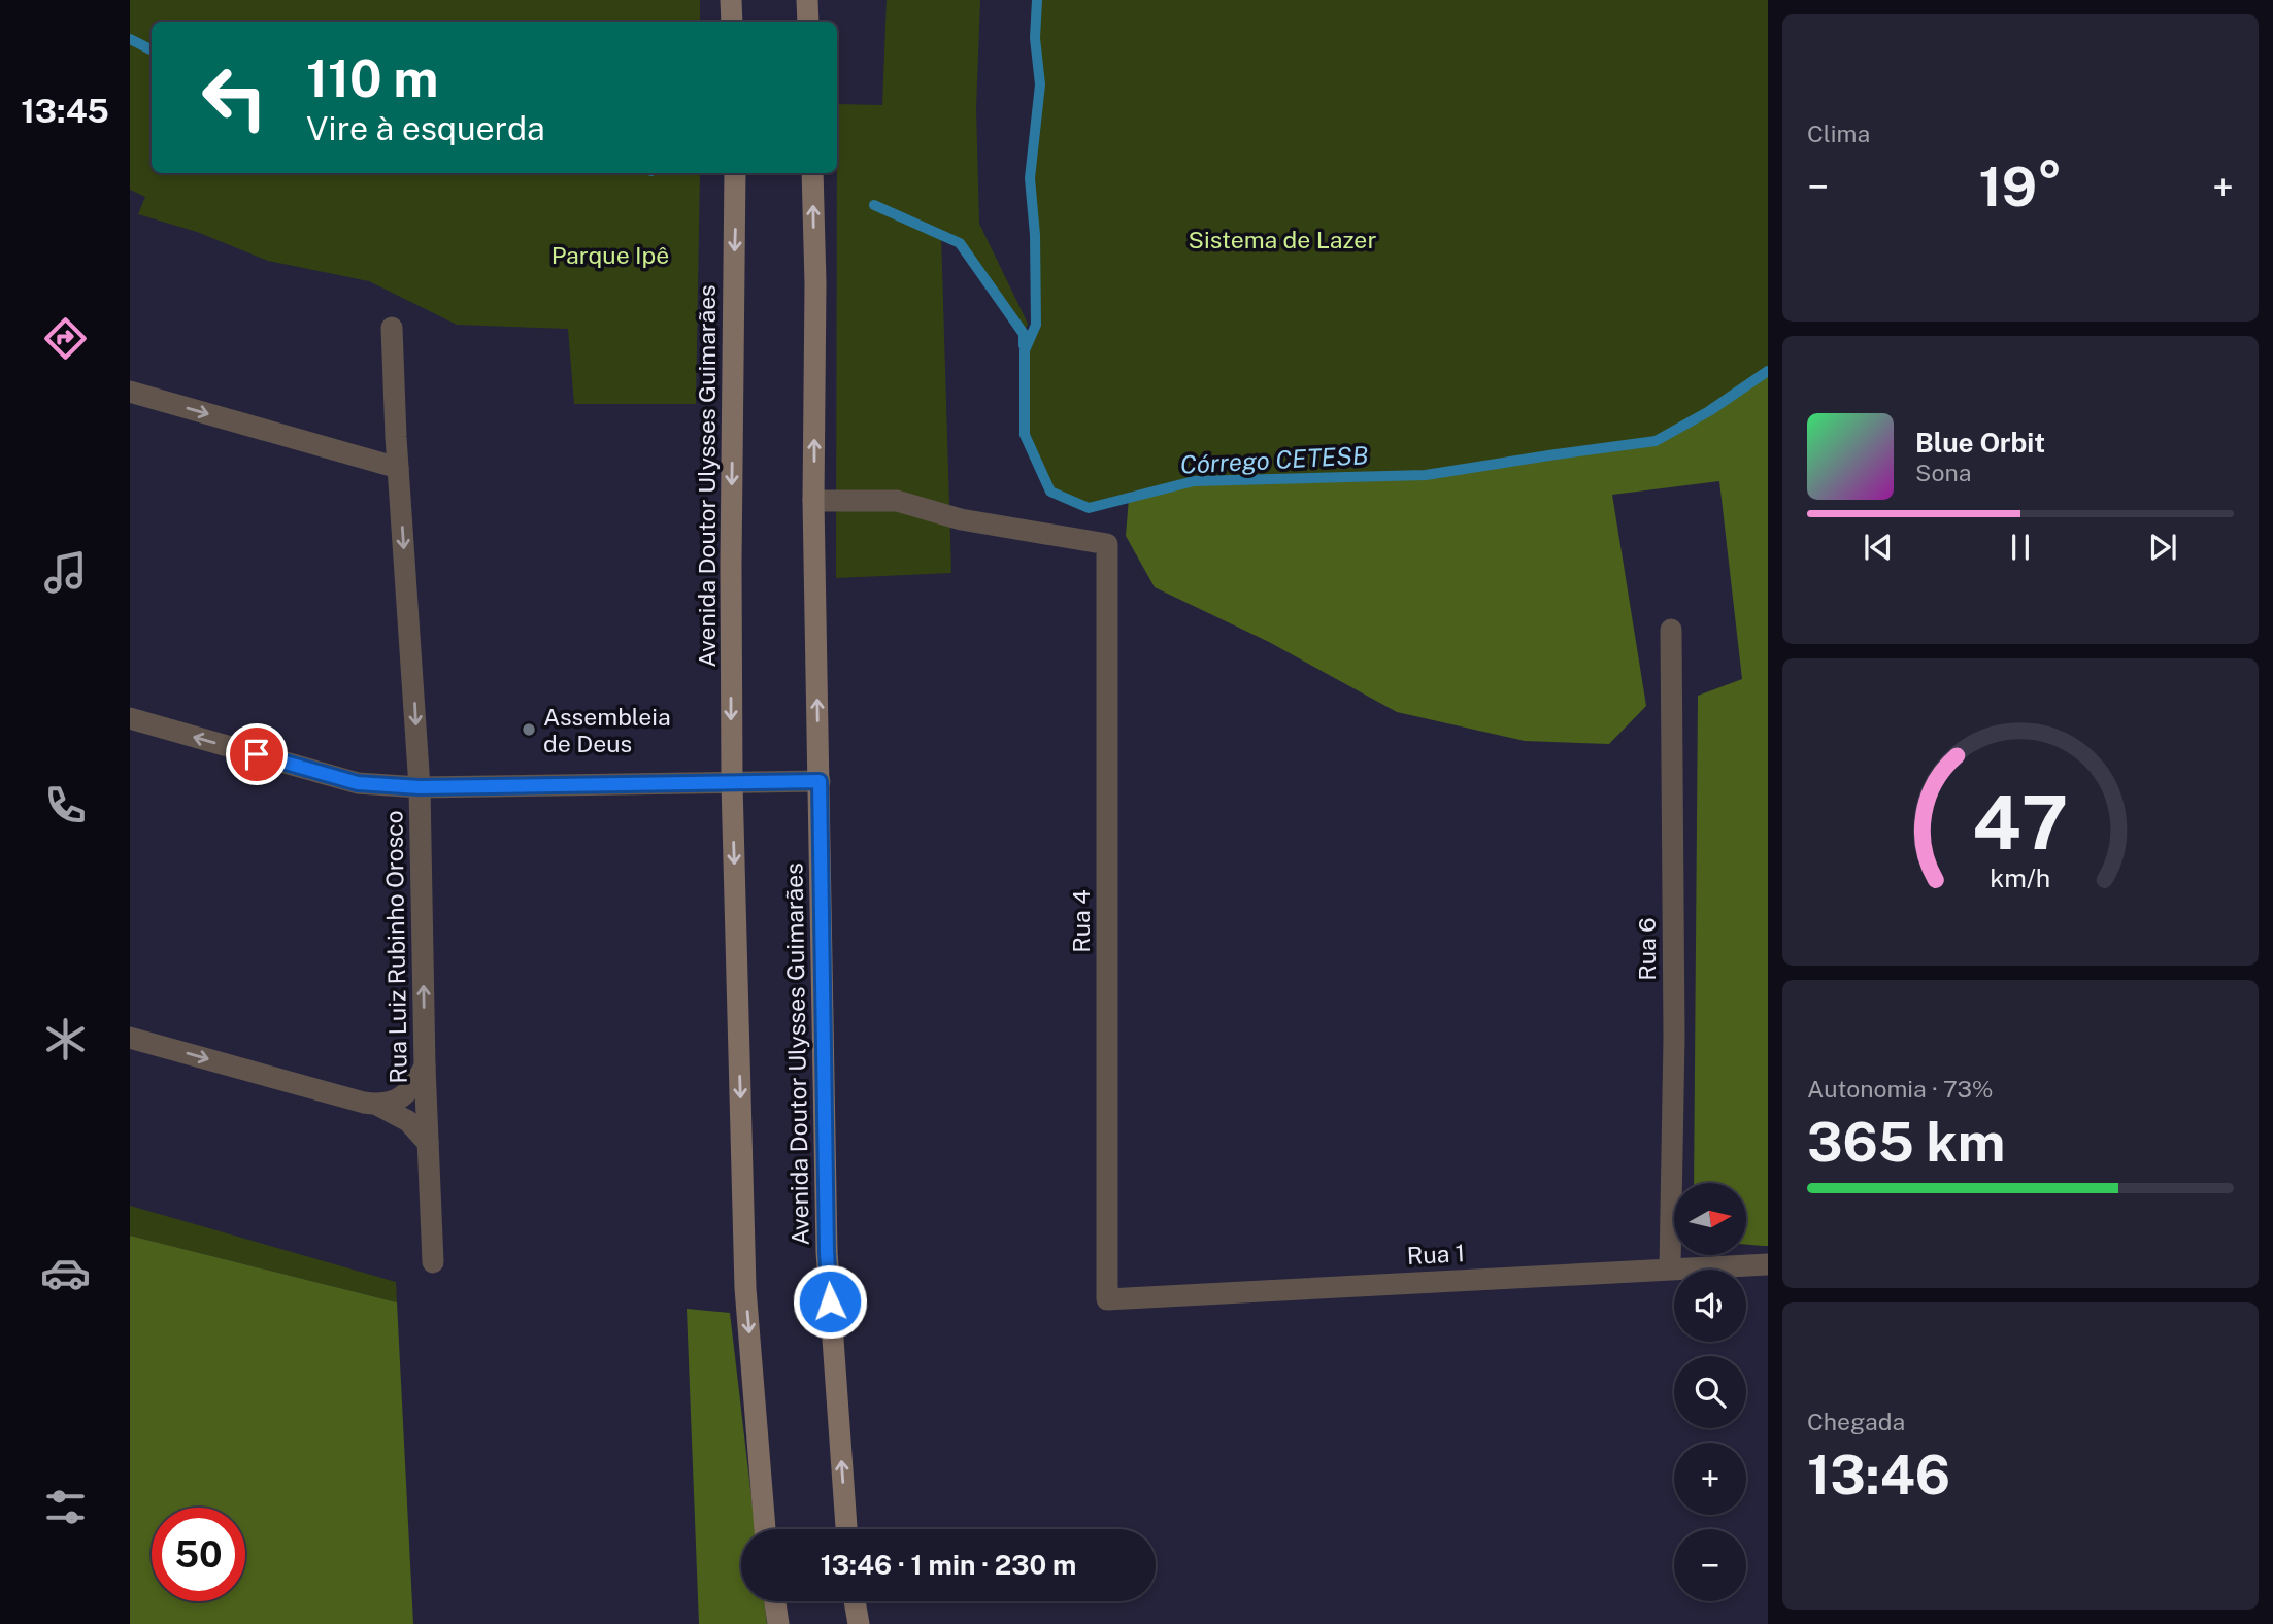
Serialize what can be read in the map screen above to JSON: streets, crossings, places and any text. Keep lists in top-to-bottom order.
{
  "streets": {
    "main road": ["Avenida Doutor Ulysses Guimarães"],
    "street": [
      "Rua 4",
      "Rua Luiz Rubinho Orosco",
      "Rua 6",
      "Rua 1"
    ]
  },
  "crossings": [
    ["Avenida Doutor Ulysses Guimarães", "Rua 4"],
    ["Rua 4", "Rua 1"],
    ["Rua 6", "Rua 1"]
  ],
  "water": ["Córrego CETESB"],
  "parks": ["Sistema de Lazer", "Parque Ipê"],
  "places": ["Assembleia de Deus"],
  "north": "right",
  "page": {
    "tabs": "13:45",
    "tile": [
      "Clima",
      ["Autonomia · 73%", "365 km"],
      ["Chegada", "13:46"]
    ],
    "turn": ["110 m", "Vire à esquerda"],
    "heat": ["−", "19°", "+"],
    "song": ["Blue Orbit", "Sona"],
    "map_buttons": ["+", "−"],
    "limit": "50",
    "trip": "13:46 · 1 min · 230 m",
    "gauge": ["47", "km/h"]
  }
}
